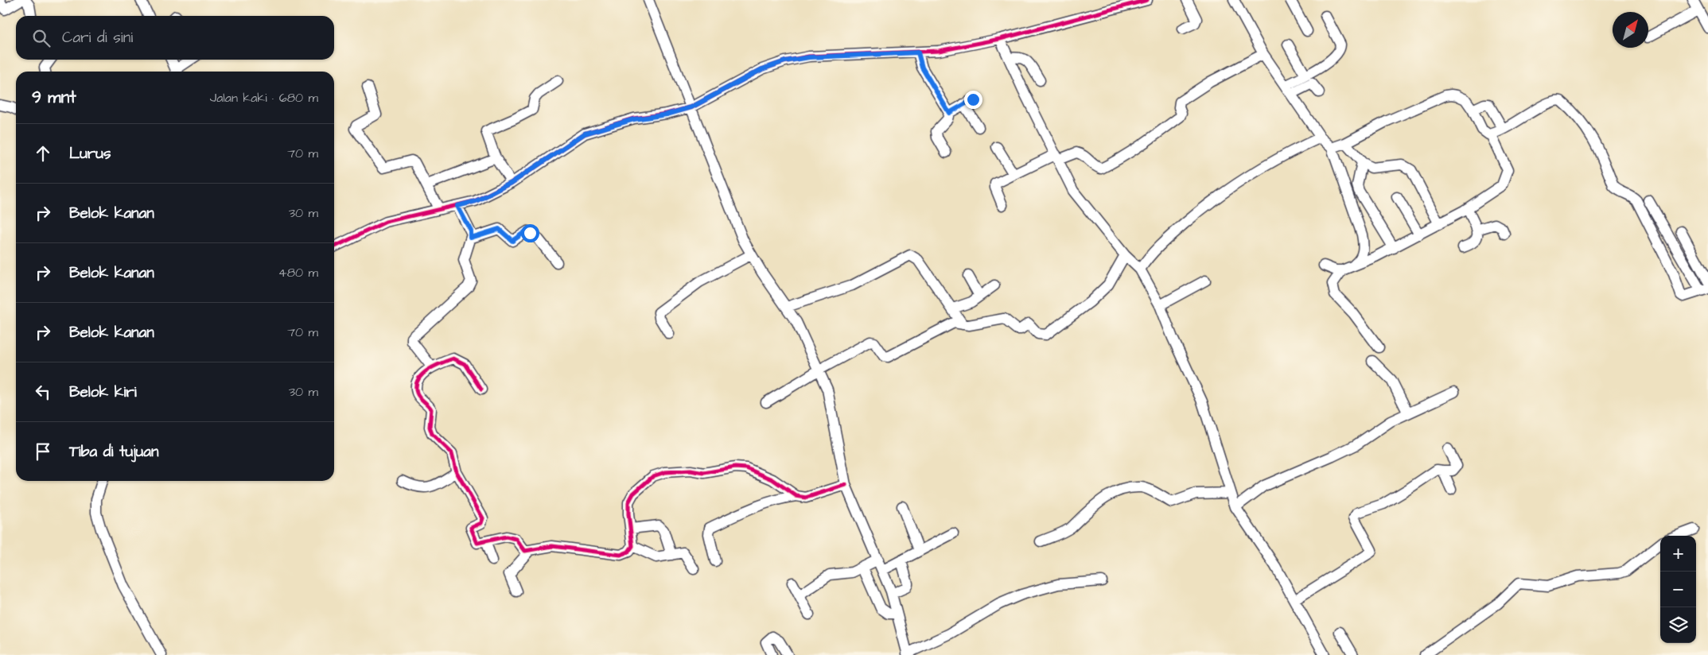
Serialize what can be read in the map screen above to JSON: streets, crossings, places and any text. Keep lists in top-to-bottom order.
{
  "north": "top right",
  "page": {
    "search": "Cari di sini",
    "heading": ["9 mnt", "Jalan kaki · 680 m"],
    "list": [
      ["Lurus", "70 m"],
      ["Belok kanan", "30 m"],
      ["Belok kanan", "480 m"],
      ["Belok kanan", "70 m"],
      ["Belok kiri", "30 m"],
      "Tiba di tujuan"
    ],
    "map_buttons": ["+", "−"]
  }
}
